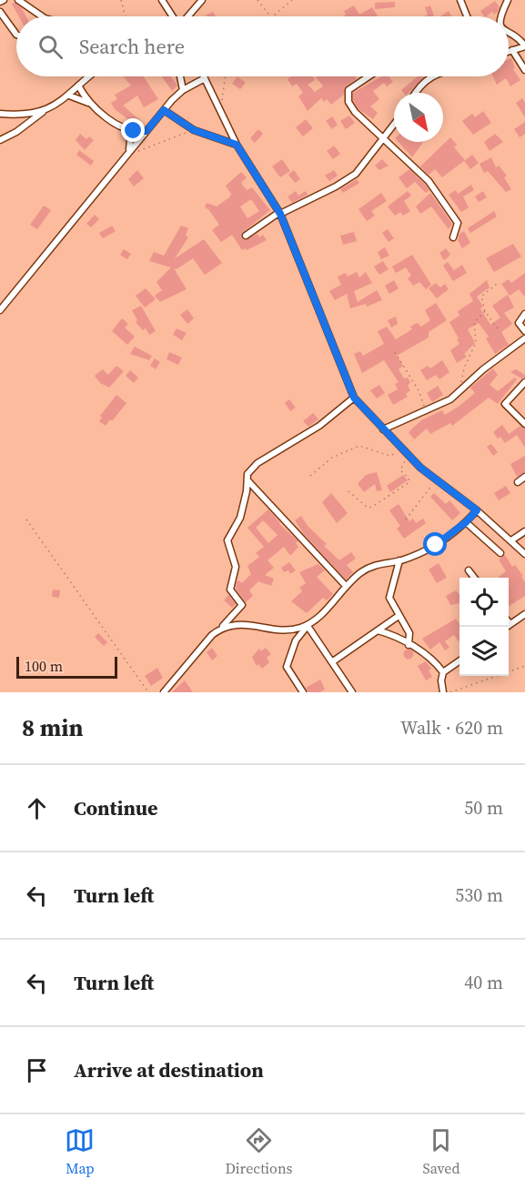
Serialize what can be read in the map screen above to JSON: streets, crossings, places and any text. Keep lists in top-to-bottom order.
{
  "scale_bar": "100 m",
  "north": "bottom right",
  "page": {
    "search": "Search here",
    "scale": "100 m",
    "heading": ["8 min", "Walk · 620 m"],
    "list": [
      ["Continue", "50 m"],
      ["Turn left", "530 m"],
      ["Turn left", "40 m"],
      "Arrive at destination"
    ],
    "nav": ["Map", "Directions", "Saved"]
  }
}
